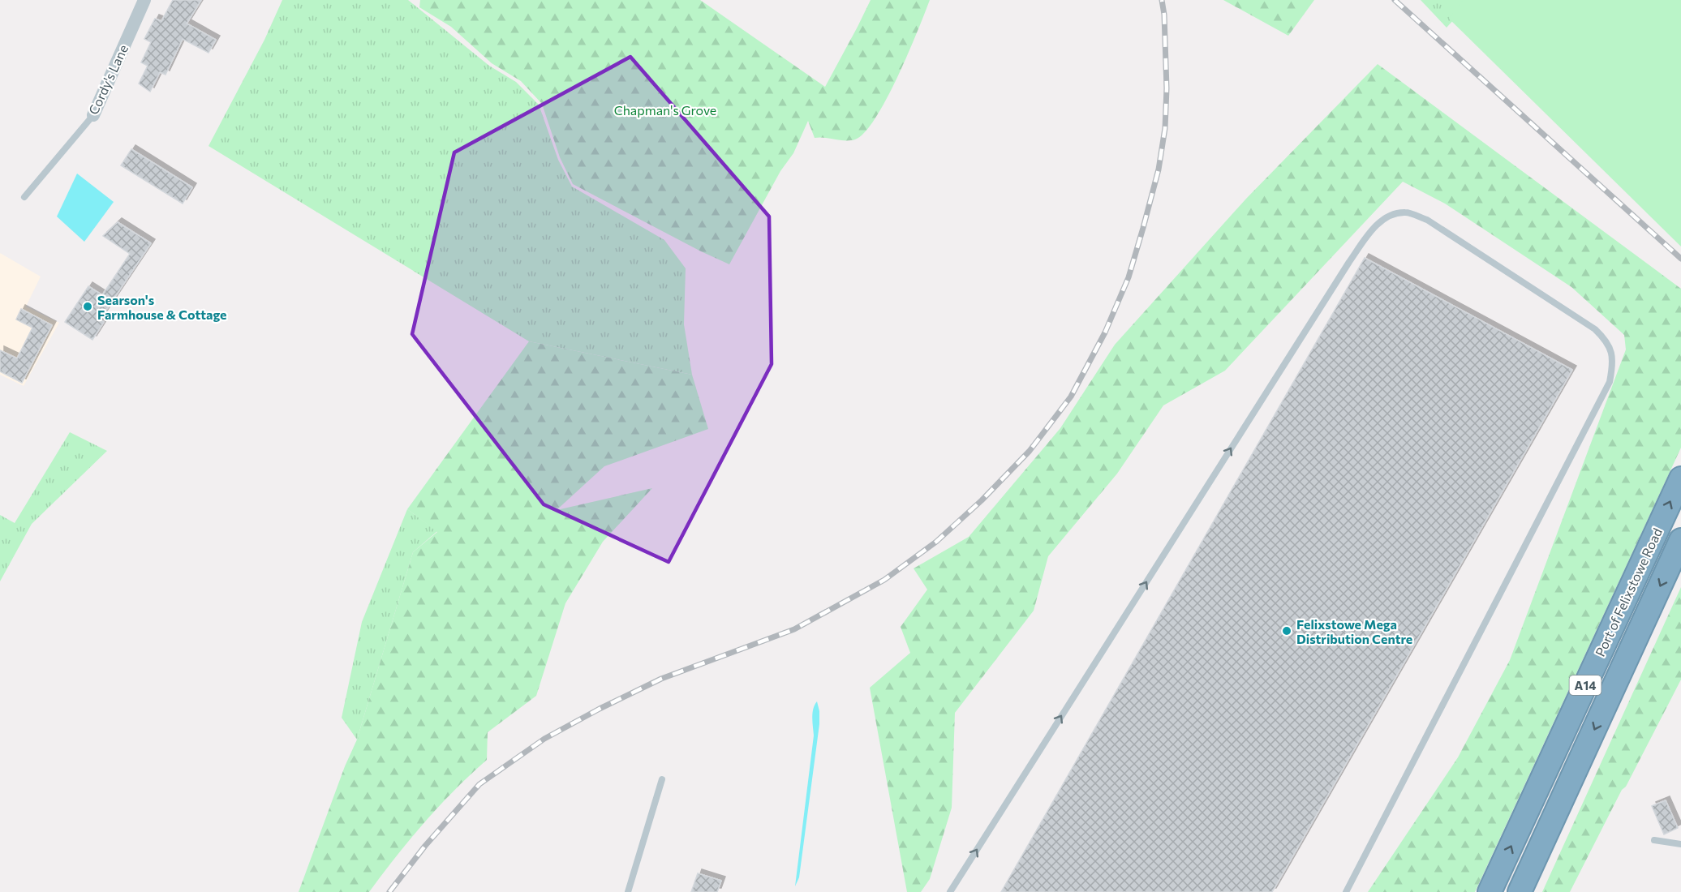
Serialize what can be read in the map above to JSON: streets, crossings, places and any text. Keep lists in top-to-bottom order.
{
  "streets": {
    "highway": ["Port of Felixstowe Road", "A14"],
    "street": ["Cordy's Lane"]
  },
  "parks": ["Chapman's Grove"],
  "places": ["Searson's Farmhouse & Cottage", "Felixstowe Mega Distribution Centre"]
}
